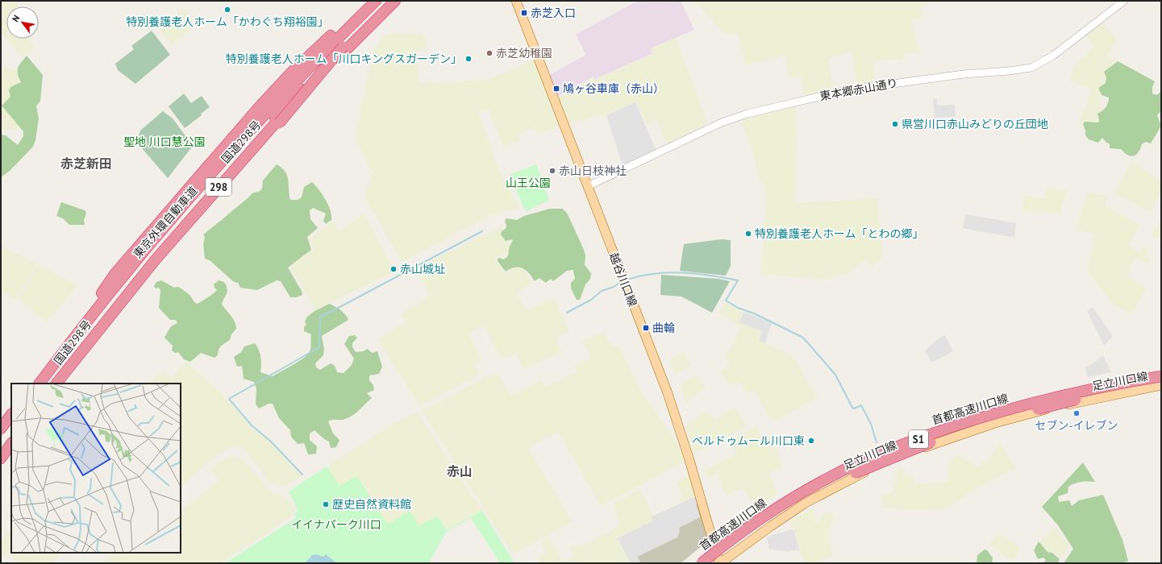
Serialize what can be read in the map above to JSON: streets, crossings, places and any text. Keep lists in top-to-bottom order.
{
  "streets": {
    "highway": [
      "国道298号",
      "298",
      "東京外環自動車道",
      "首都高速川口線",
      "S1"
    ],
    "main road": ["越谷川口線", "足立川口線"],
    "street": ["東本郷赤山通り"]
  },
  "crossings": [
    ["東本郷赤山通り", "越谷川口線"],
    ["越谷川口線", "足立川口線"],
    ["足立川口線", "首都高速川口線"]
  ],
  "districts": ["赤芝新田", "赤山"],
  "parks": ["聖地 川口慧公園", "山王公園", "イイナパーク川口"],
  "places": {
    "other": [
      "特別養護老人ホーム「かわぐち翔裕園」",
      "赤芝幼稚園",
      "特別養護老人ホーム「川口キングスガーデン」",
      "県営川口赤山みどりの丘団地",
      "赤山日枝神社",
      "特別養護老人ホーム「とわの郷」",
      "赤山城址",
      "セブン-イレブン",
      "ベルドゥムール川口東",
      "歴史自然資料館"
    ],
    "transit": ["赤芝入口", "鳩ヶ谷車庫（赤山）", "曲輪"]
  },
  "north": "top left"
}
